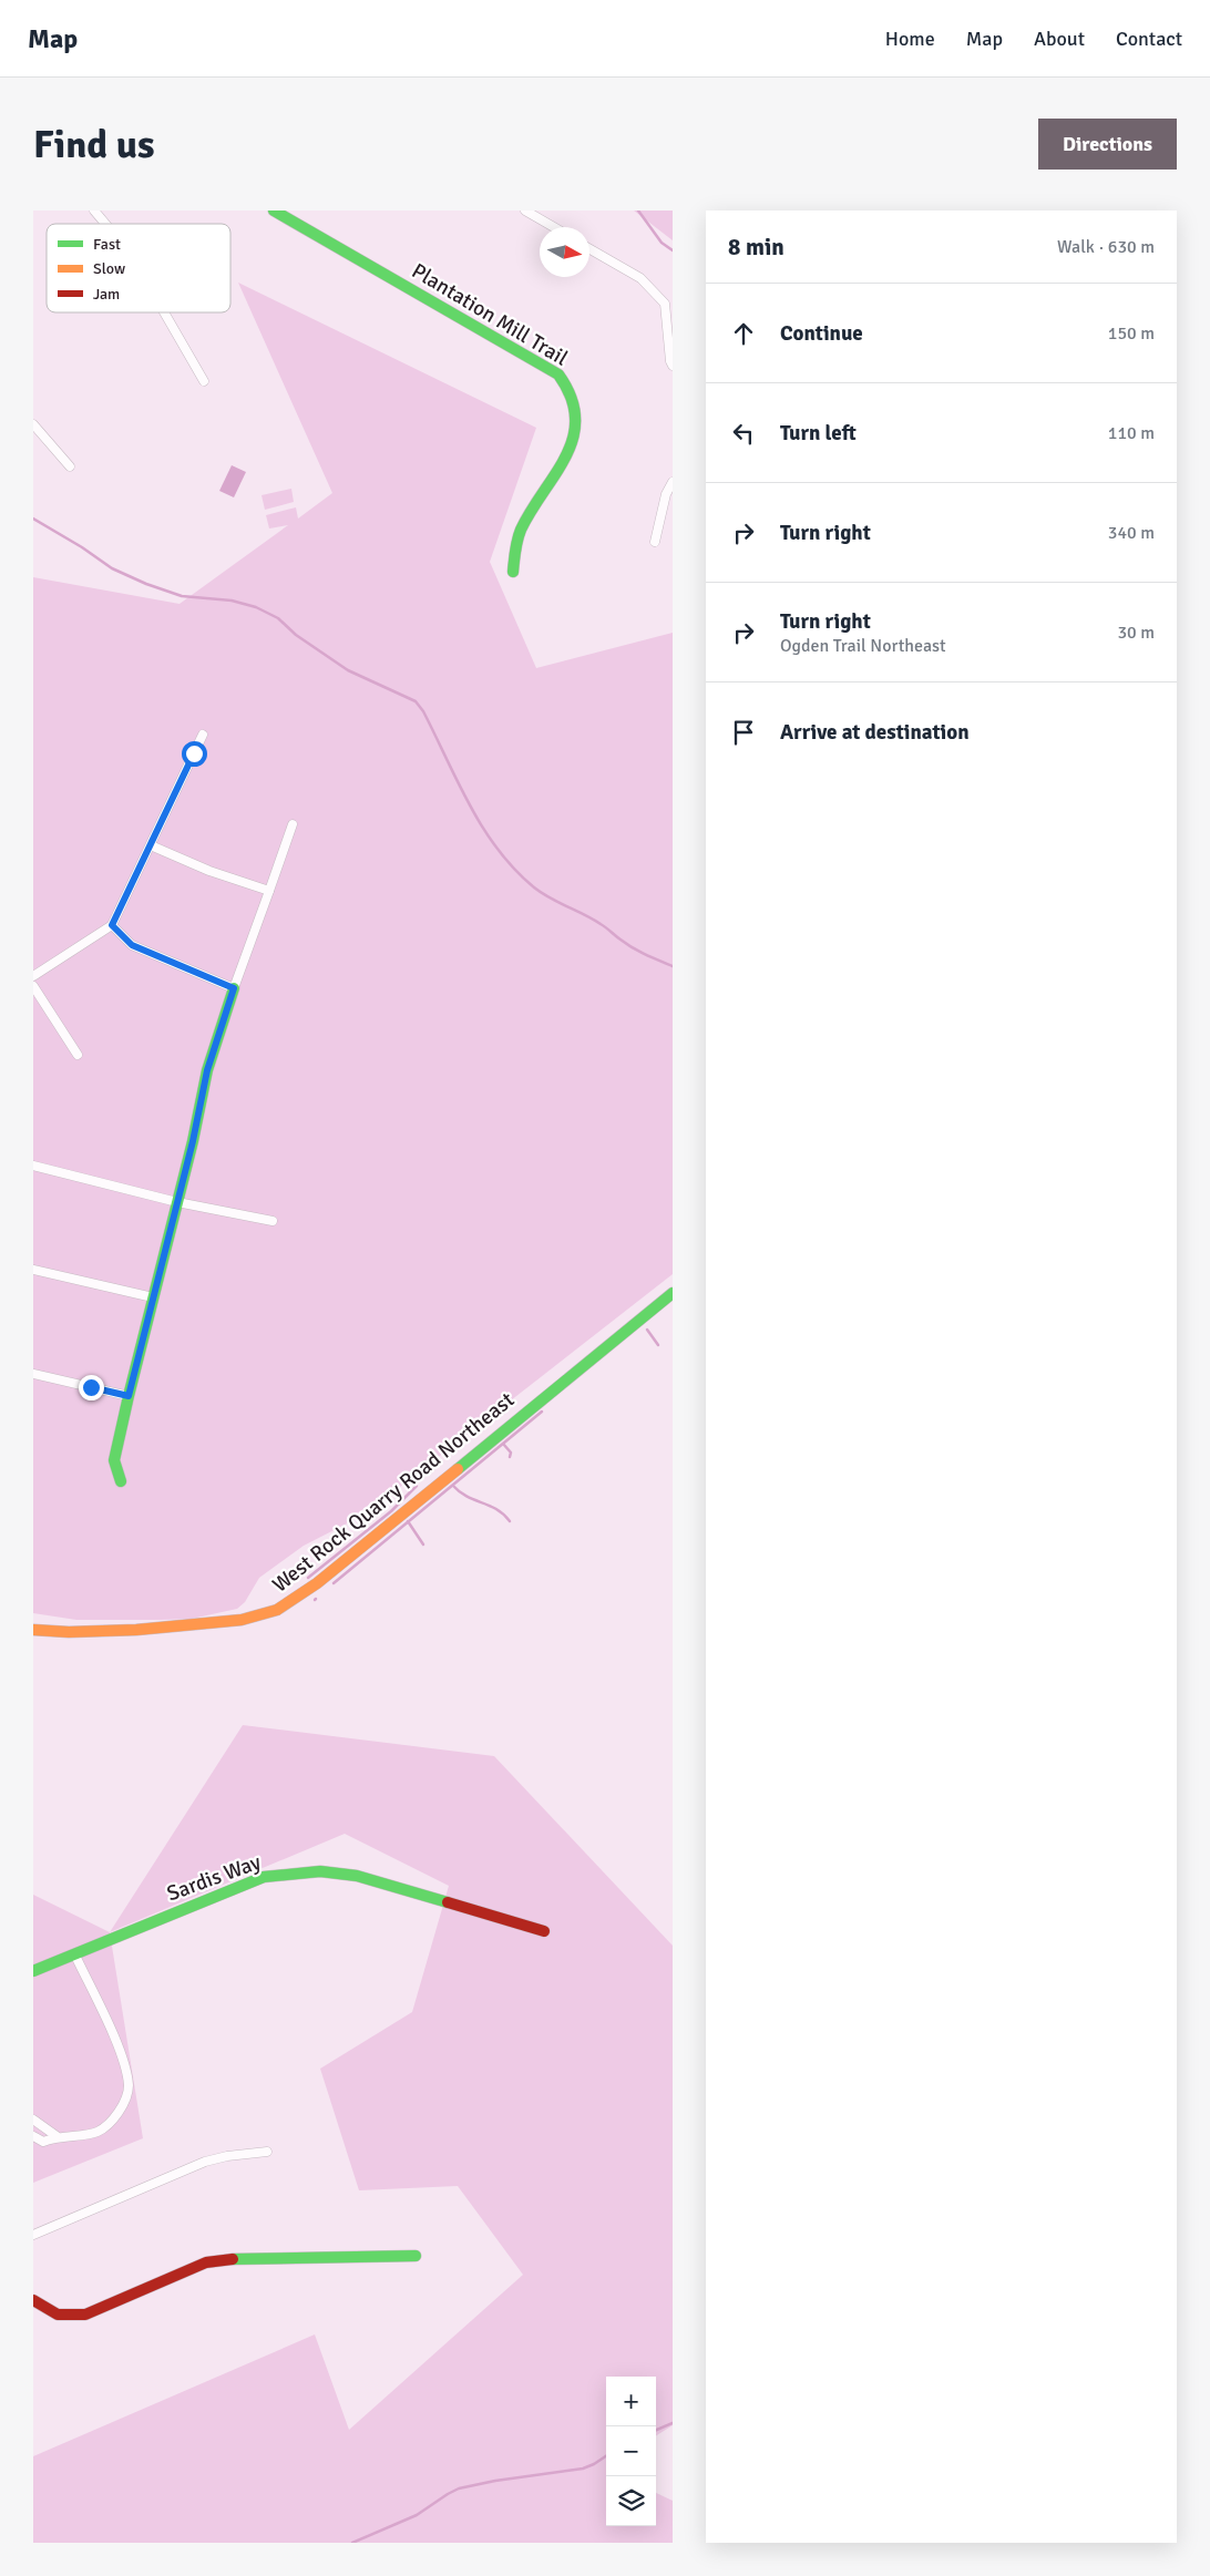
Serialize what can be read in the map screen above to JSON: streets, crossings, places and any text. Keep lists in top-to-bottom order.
{
  "streets": {
    "street": ["Plantation Mill Trail", "West Rock Quarry Road Northeast", "Sardis Way"]
  },
  "legend": ["Fast", "Slow", "Jam"],
  "north": "right",
  "page": {
    "header": "Map",
    "nav": [
      "Home",
      "Map",
      "About",
      "Contact"
    ],
    "buttons": "Directions",
    "title": "Find us",
    "heading": ["8 min", "Walk · 630 m"],
    "list": [
      ["Continue", "150 m"],
      ["Turn left", "110 m"],
      ["Turn right", "340 m"],
      ["Turn right", "Ogden Trail Northeast", "30 m"],
      "Arrive at destination"
    ],
    "map_buttons": ["+", "−"]
  }
}
